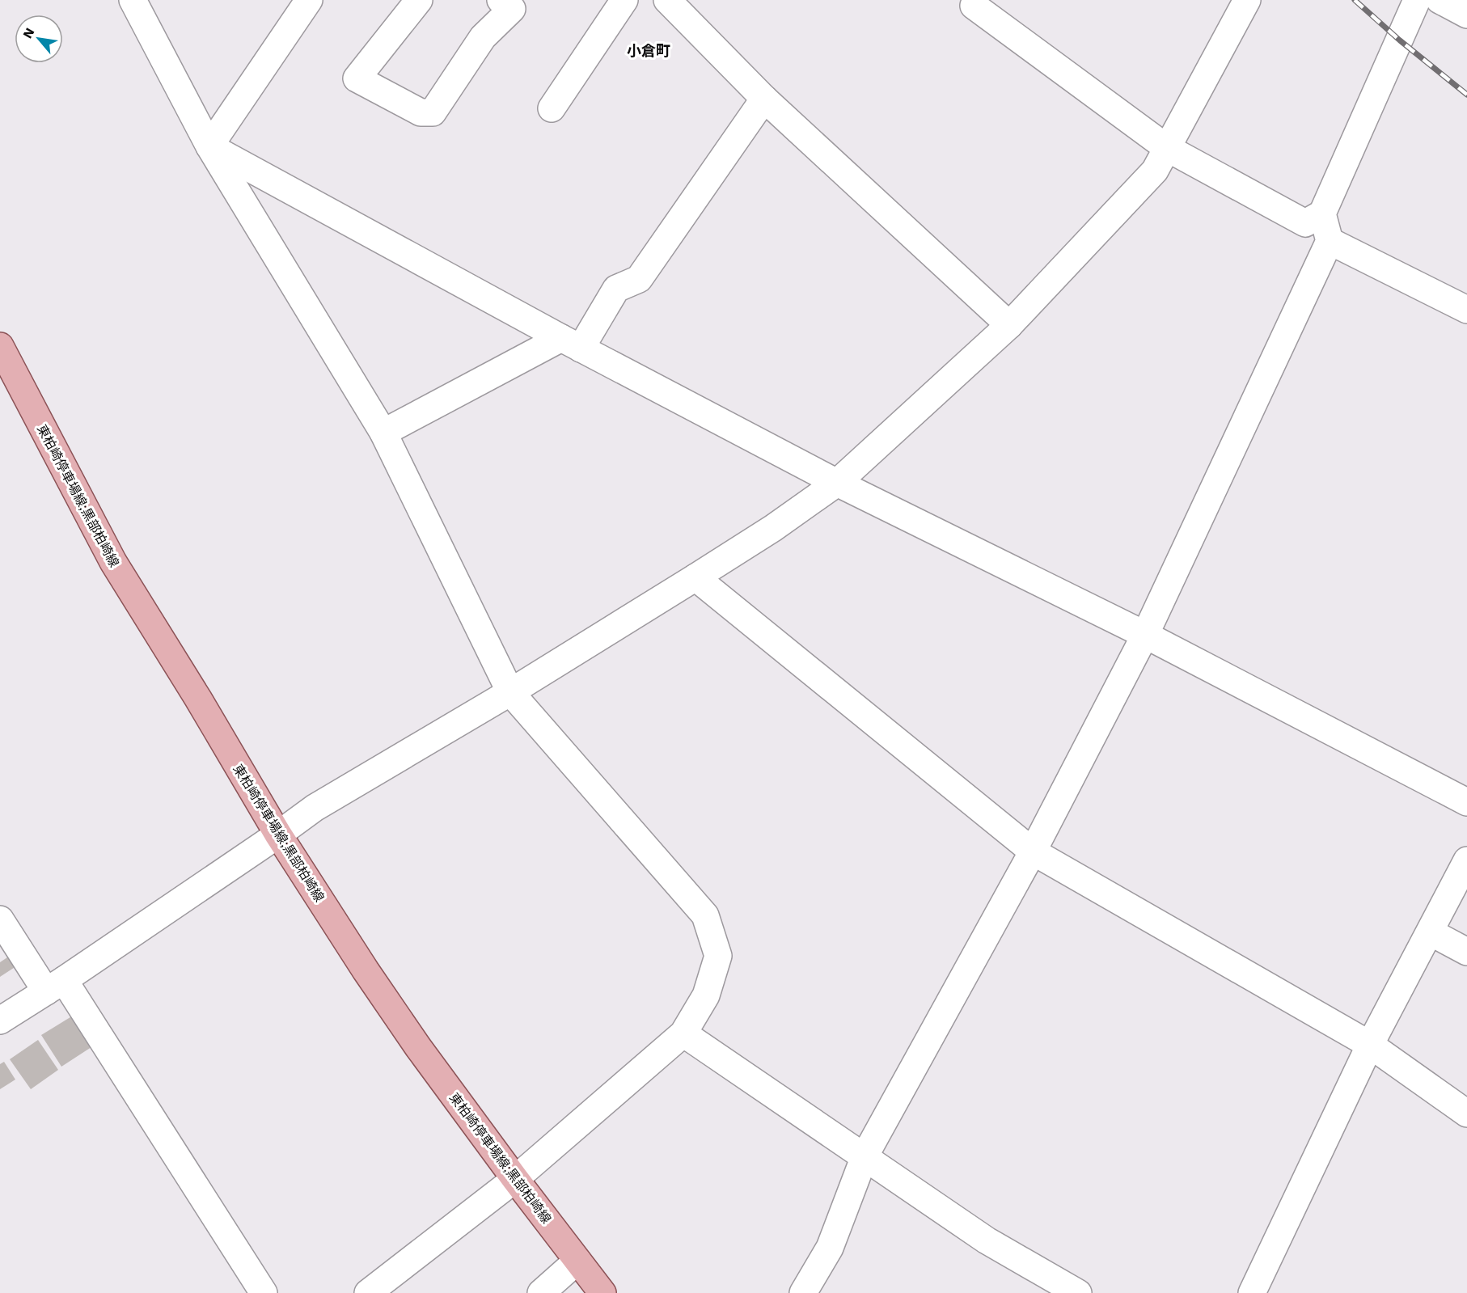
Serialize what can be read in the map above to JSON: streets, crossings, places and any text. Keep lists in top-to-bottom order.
{
  "streets": {
    "main road": ["東柏崎停車場線;黒部柏崎線"]
  },
  "districts": ["小倉町"],
  "north": "top left"
}
